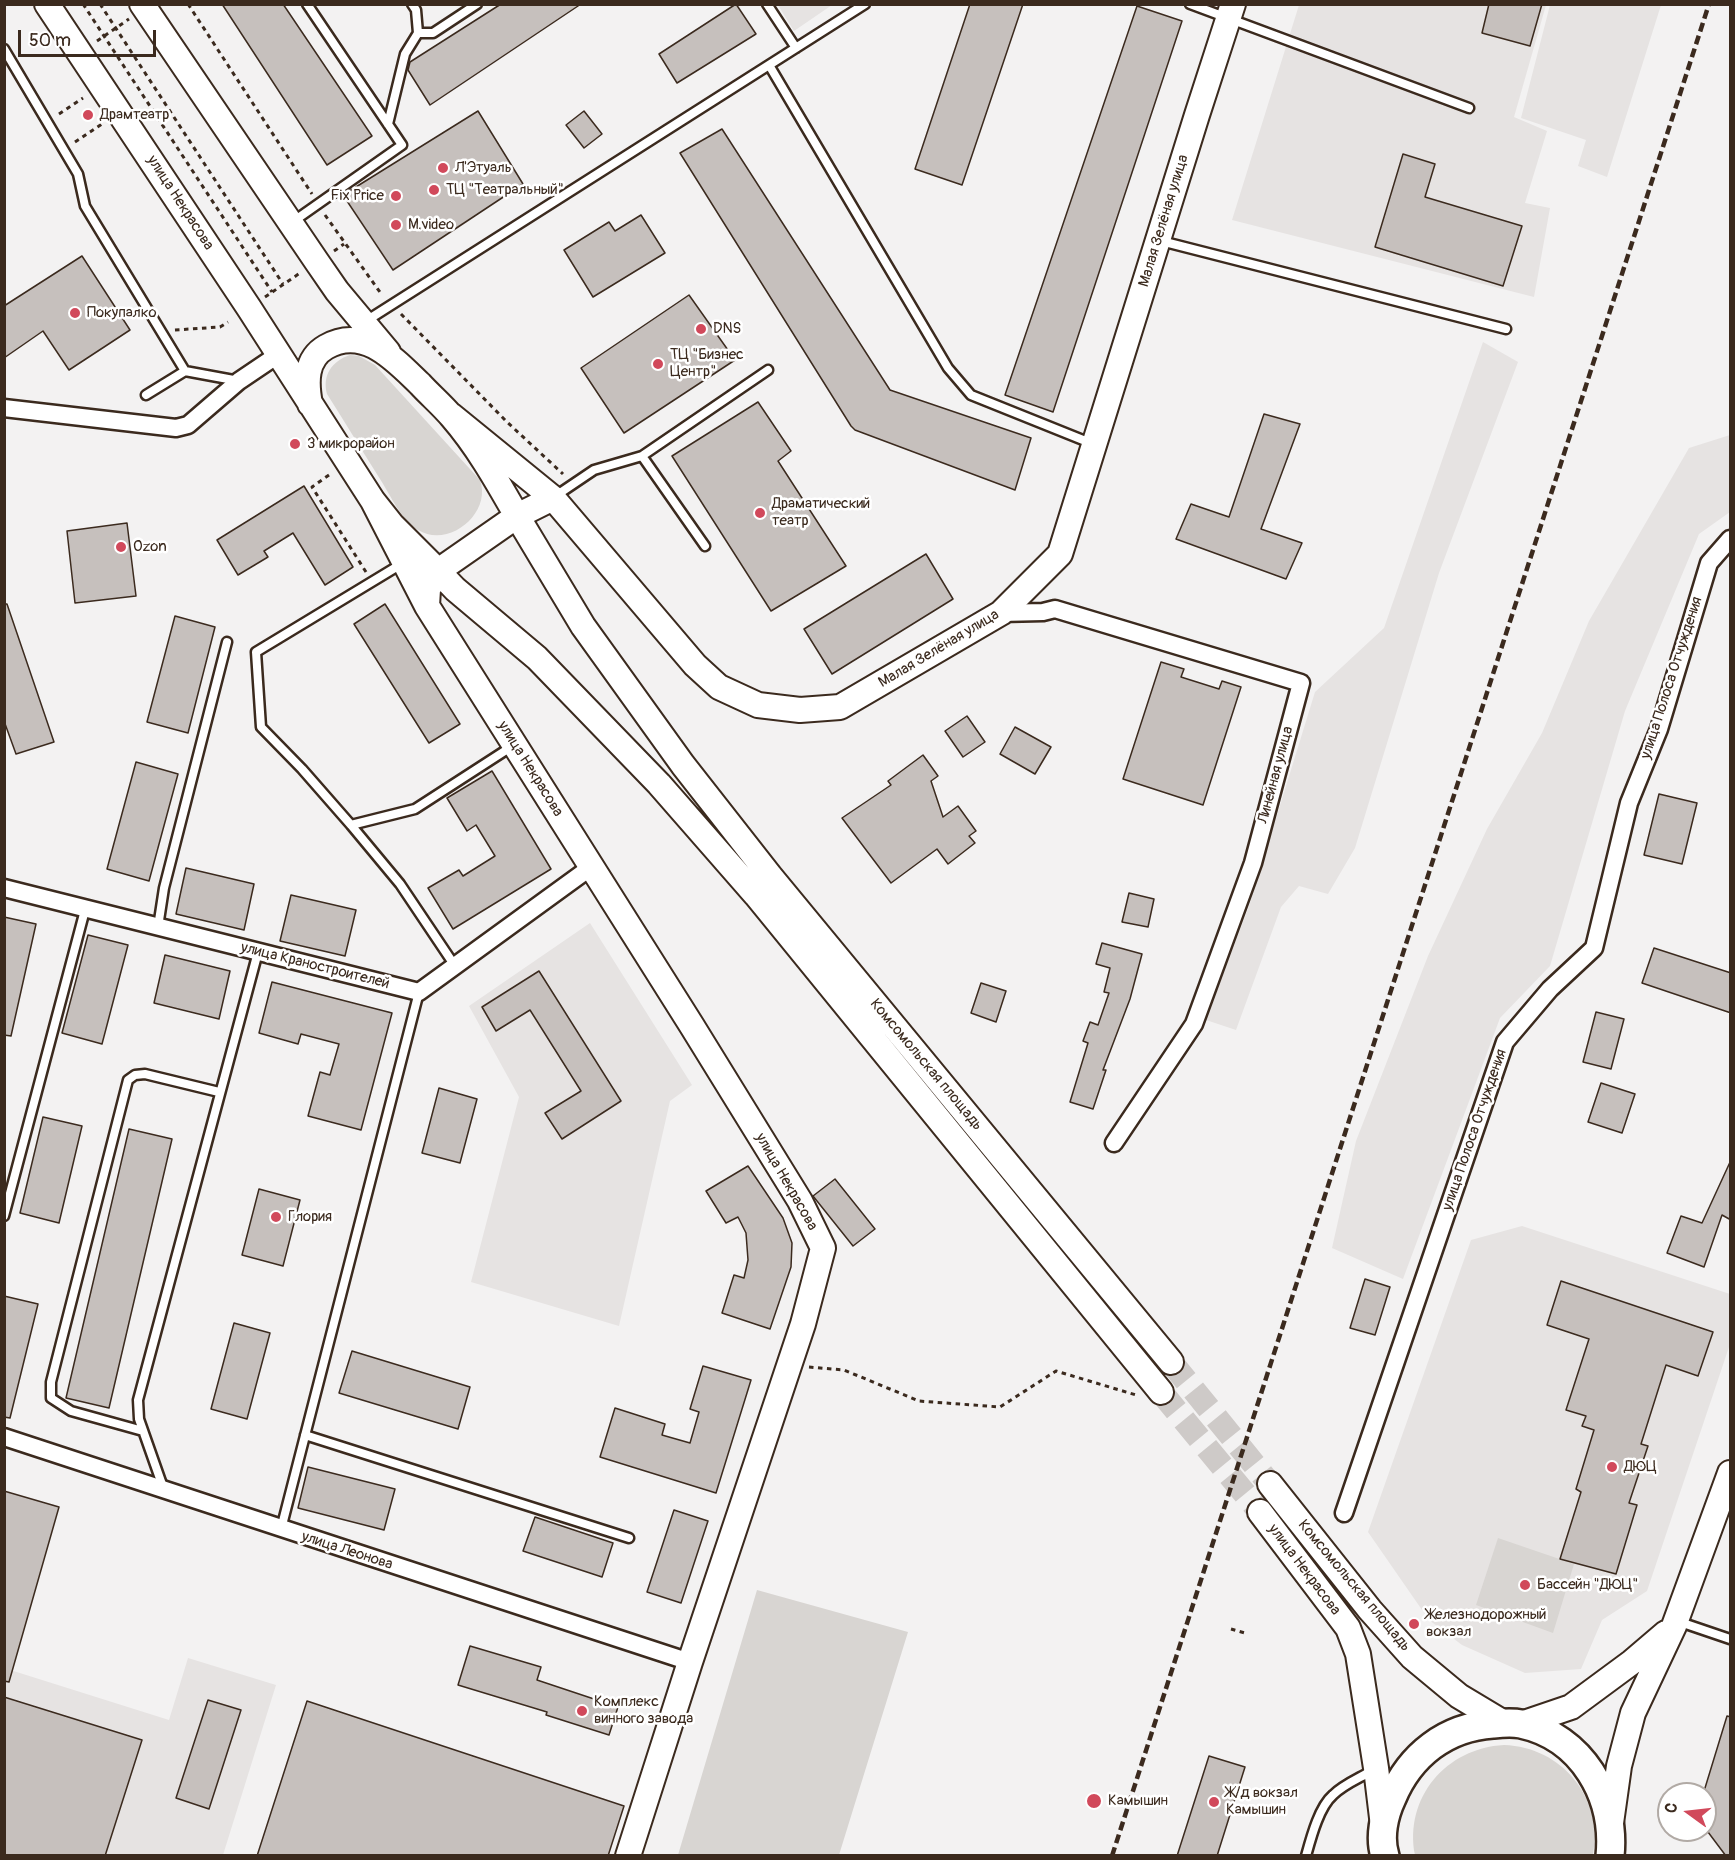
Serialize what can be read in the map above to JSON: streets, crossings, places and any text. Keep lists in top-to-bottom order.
{
  "streets": {
    "main road": ["улица Некрасова", "Малая Зелёная улица", "Комсомольская площадь"],
    "street": [
      "улица Полоса Отчуждения",
      "Линейная улица",
      "улица Краностроителей",
      "улица Леонова"
    ]
  },
  "crossings": [
    ["улица Некрасова", "Малая Зелёная улица"],
    ["улица Некрасова", "Комсомольская площадь"],
    ["улица Некрасова", "улица Леонова"],
    ["Малая Зелёная улица", "Линейная улица"]
  ],
  "places": [
    "Драмтеатр",
    "Л'Этуаль",
    "ТЦ \"Театральный\"",
    "Fix Price",
    "M.video",
    "Покупалко",
    "DNS",
    "ТЦ \"Бизнес Центр\"",
    "3 микрорайон",
    "Драматический театр",
    "Ozon",
    "Глория",
    "ДЮЦ",
    "Бассейн \"ДЮЦ\"",
    "Железнодорожный вокзал",
    "Комплекс винного завода",
    "Камышин",
    "Ж/д вокзал Камышин"
  ],
  "scale_bar": "50 m",
  "north": "left"
}
